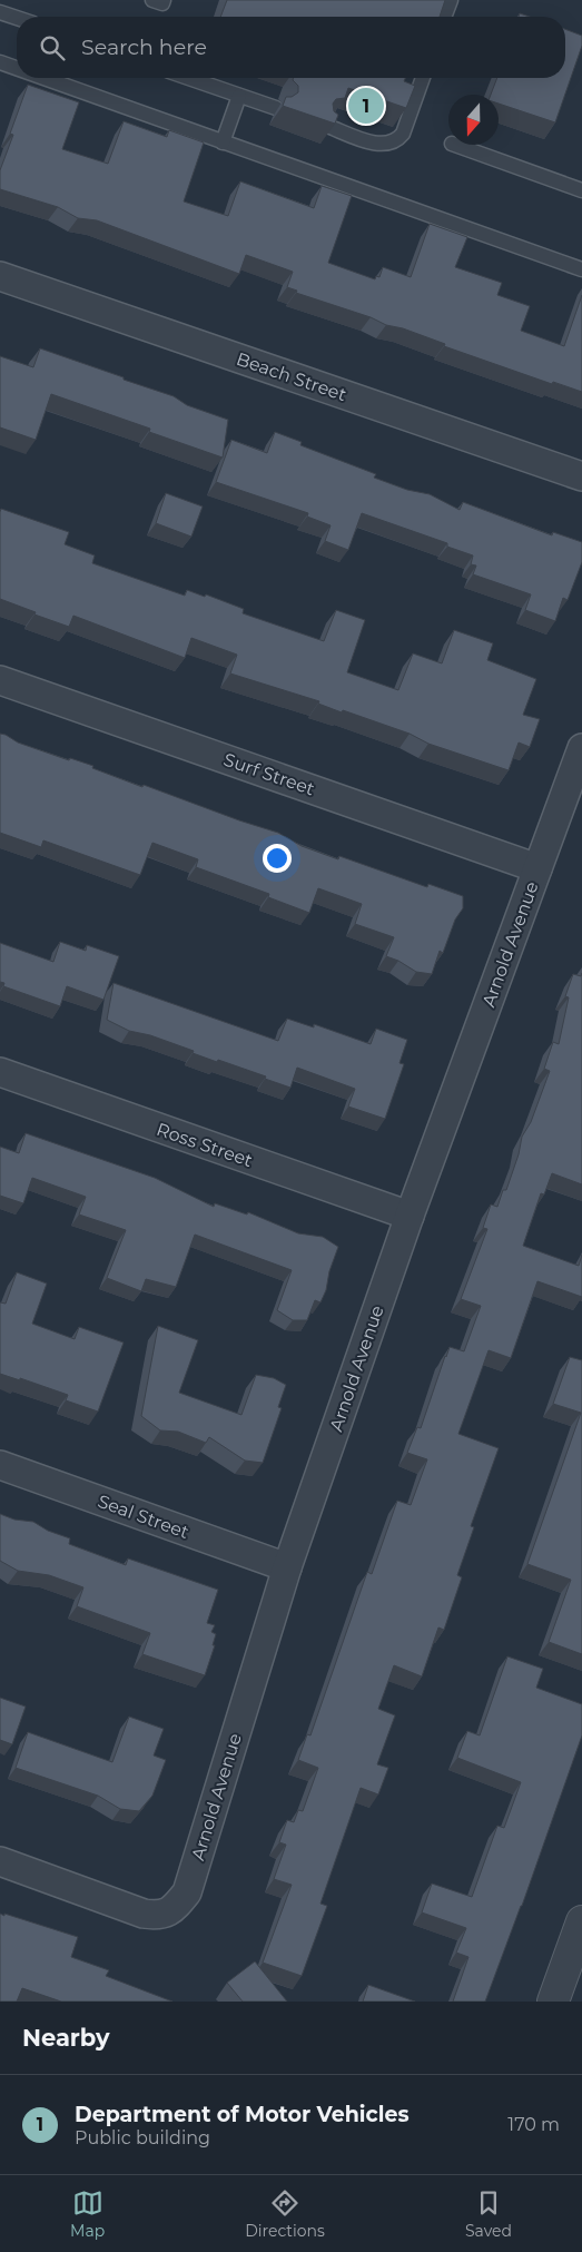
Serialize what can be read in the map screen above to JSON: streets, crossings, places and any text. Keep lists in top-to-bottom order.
{
  "streets": {
    "street": [
      "Beach Street",
      "Surf Street",
      "Arnold Avenue",
      "Ross Street",
      "Seal Street"
    ]
  },
  "crossings": [
    ["Surf Street", "Arnold Avenue"],
    ["Arnold Avenue", "Ross Street"],
    ["Arnold Avenue", "Seal Street"]
  ],
  "north": "bottom",
  "page": {
    "search": "Search here",
    "pins": "1",
    "heading": "Nearby",
    "list": [
      {
        "mark": "1",
        "name": "Department of Motor Vehicles",
        "note": "Public building",
        "value": "170 m"
      }
    ],
    "nav": ["Map", "Directions", "Saved"]
  }
}
